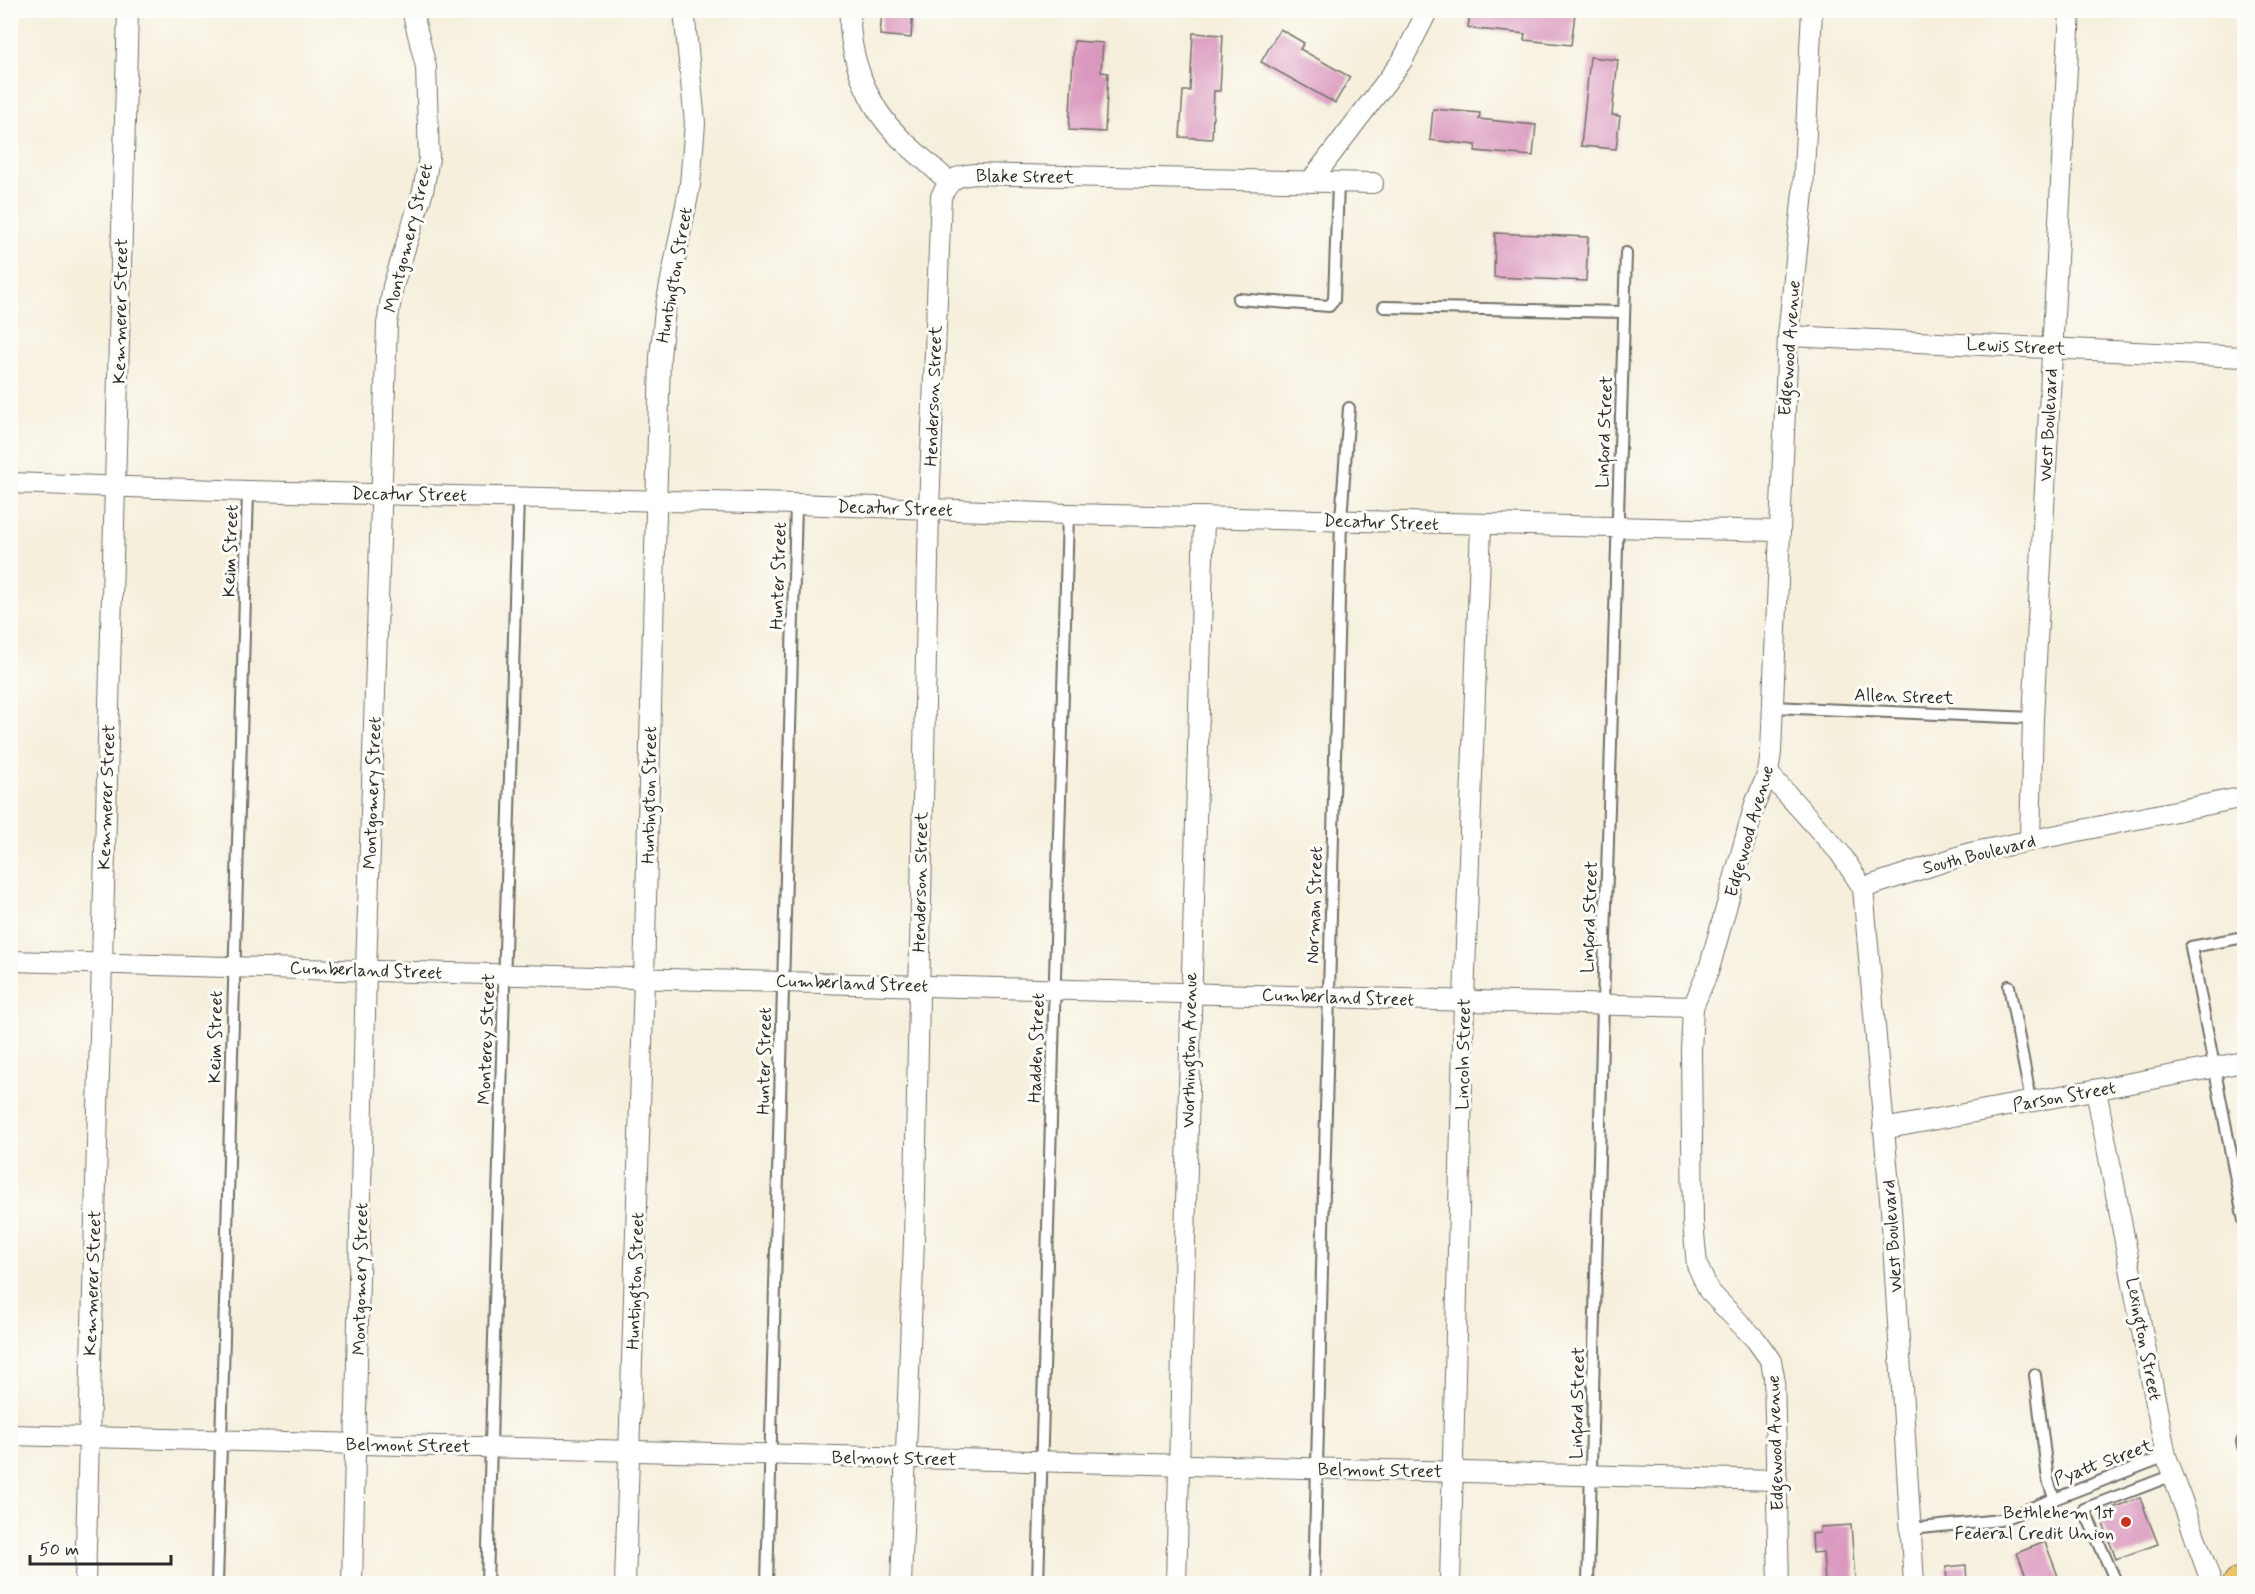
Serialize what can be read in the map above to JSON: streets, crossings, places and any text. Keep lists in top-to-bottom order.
{
  "streets": {
    "street": [
      "Blake Street",
      "Montgomery Street",
      "Huntington Street",
      "Kemmerer Street",
      "Lewis Street",
      "Edgewood Avenue",
      "Henderson Street",
      "West Boulevard",
      "Decatur Street",
      "South Boulevard",
      "Cumberland Street",
      "Worthington Avenue",
      "Lincoln Street",
      "Parson Street",
      "Lexington Street",
      "Belmont Street"
    ],
    "lane": [
      "Linford Street",
      "Keim Street",
      "Hunter Street",
      "Allen Street",
      "Norman Street",
      "Monterey Street",
      "Hadden Street",
      "Pyatt Street"
    ]
  },
  "crossings": [
    ["Blake Street", "Henderson Street"],
    ["Montgomery Street", "Decatur Street"],
    ["Montgomery Street", "Cumberland Street"],
    ["Montgomery Street", "Belmont Street"],
    ["Huntington Street", "Decatur Street"],
    ["Huntington Street", "Cumberland Street"],
    ["Huntington Street", "Belmont Street"],
    ["Kemmerer Street", "Decatur Street"],
    ["Kemmerer Street", "Cumberland Street"],
    ["Kemmerer Street", "Belmont Street"],
    ["Lewis Street", "Edgewood Avenue"],
    ["Lewis Street", "West Boulevard"],
    ["Edgewood Avenue", "Decatur Street"],
    ["Edgewood Avenue", "Allen Street"],
    ["Edgewood Avenue", "Cumberland Street"],
    ["Edgewood Avenue", "Belmont Street"],
    ["Henderson Street", "Decatur Street"],
    ["Henderson Street", "Cumberland Street"],
    ["Henderson Street", "Belmont Street"],
    ["West Boulevard", "Allen Street"],
    ["West Boulevard", "South Boulevard"],
    ["West Boulevard", "Parson Street"],
    ["West Boulevard", "Pyatt Street"],
    ["Linford Street", "Decatur Street"],
    ["Linford Street", "Cumberland Street"],
    ["Linford Street", "Belmont Street"],
    ["Decatur Street", "Keim Street"],
    ["Decatur Street", "Hunter Street"],
    ["Decatur Street", "Norman Street"],
    ["Decatur Street", "Monterey Street"],
    ["Decatur Street", "Hadden Street"],
    ["Decatur Street", "Worthington Avenue"],
    ["Decatur Street", "Lincoln Street"],
    ["Keim Street", "Cumberland Street"],
    ["Keim Street", "Belmont Street"],
    ["Hunter Street", "Cumberland Street"],
    ["Hunter Street", "Belmont Street"],
    ["Norman Street", "Cumberland Street"],
    ["Norman Street", "Belmont Street"],
    ["Cumberland Street", "Monterey Street"],
    ["Cumberland Street", "Hadden Street"],
    ["Cumberland Street", "Worthington Avenue"],
    ["Cumberland Street", "Lincoln Street"],
    ["Monterey Street", "Belmont Street"],
    ["Hadden Street", "Belmont Street"],
    ["Worthington Avenue", "Belmont Street"],
    ["Lincoln Street", "Belmont Street"],
    ["Parson Street", "Lexington Street"],
    ["Lexington Street", "Pyatt Street"]
  ],
  "places": ["Bethlehem 1st Federal Credit Union"],
  "scale_bar": "50 m"
}
